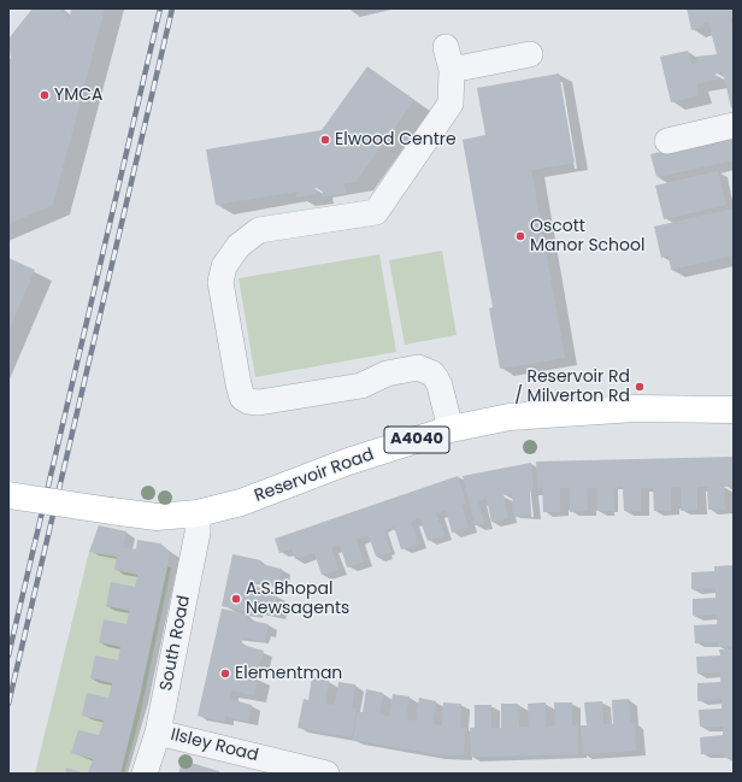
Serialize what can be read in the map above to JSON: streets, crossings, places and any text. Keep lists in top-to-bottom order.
{
  "streets": {
    "main road": ["A4040", "Reservoir Road"],
    "street": ["South Road", "Ilsley Road"]
  },
  "crossings": [
    ["Reservoir Road", "South Road"],
    ["South Road", "Ilsley Road"]
  ],
  "places": [
    "YMCA",
    "Elwood Centre",
    "Oscott Manor School",
    "Reservoir Rd / Milverton Rd",
    "A.S.Bhopal Newsagents",
    "Elementman"
  ]
}
